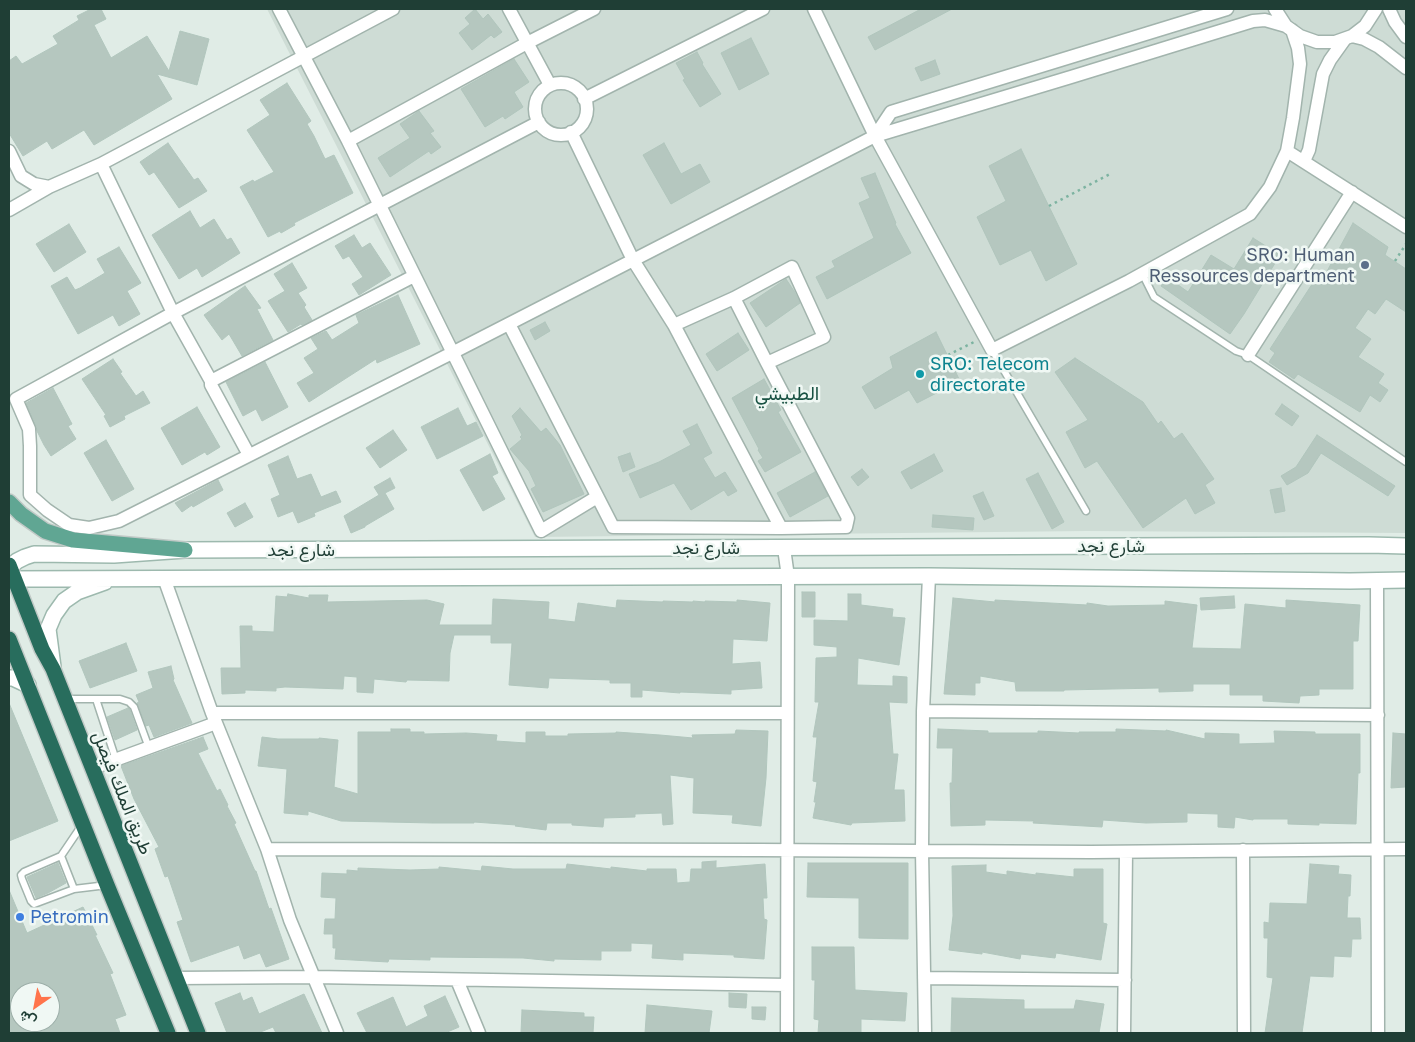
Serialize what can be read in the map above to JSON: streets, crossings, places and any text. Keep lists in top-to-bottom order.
{
  "streets": {
    "highway": ["طريق الملك فيصل"],
    "street": ["شارع نجد"]
  },
  "crossings": [
    ["شارع نجد", "طريق الملك فيصل"]
  ],
  "districts": ["الطبيشي"],
  "places": ["SRO: Human Ressources department", "SRO: Telecom directorate", "Petromin"],
  "north": "bottom left"
}
